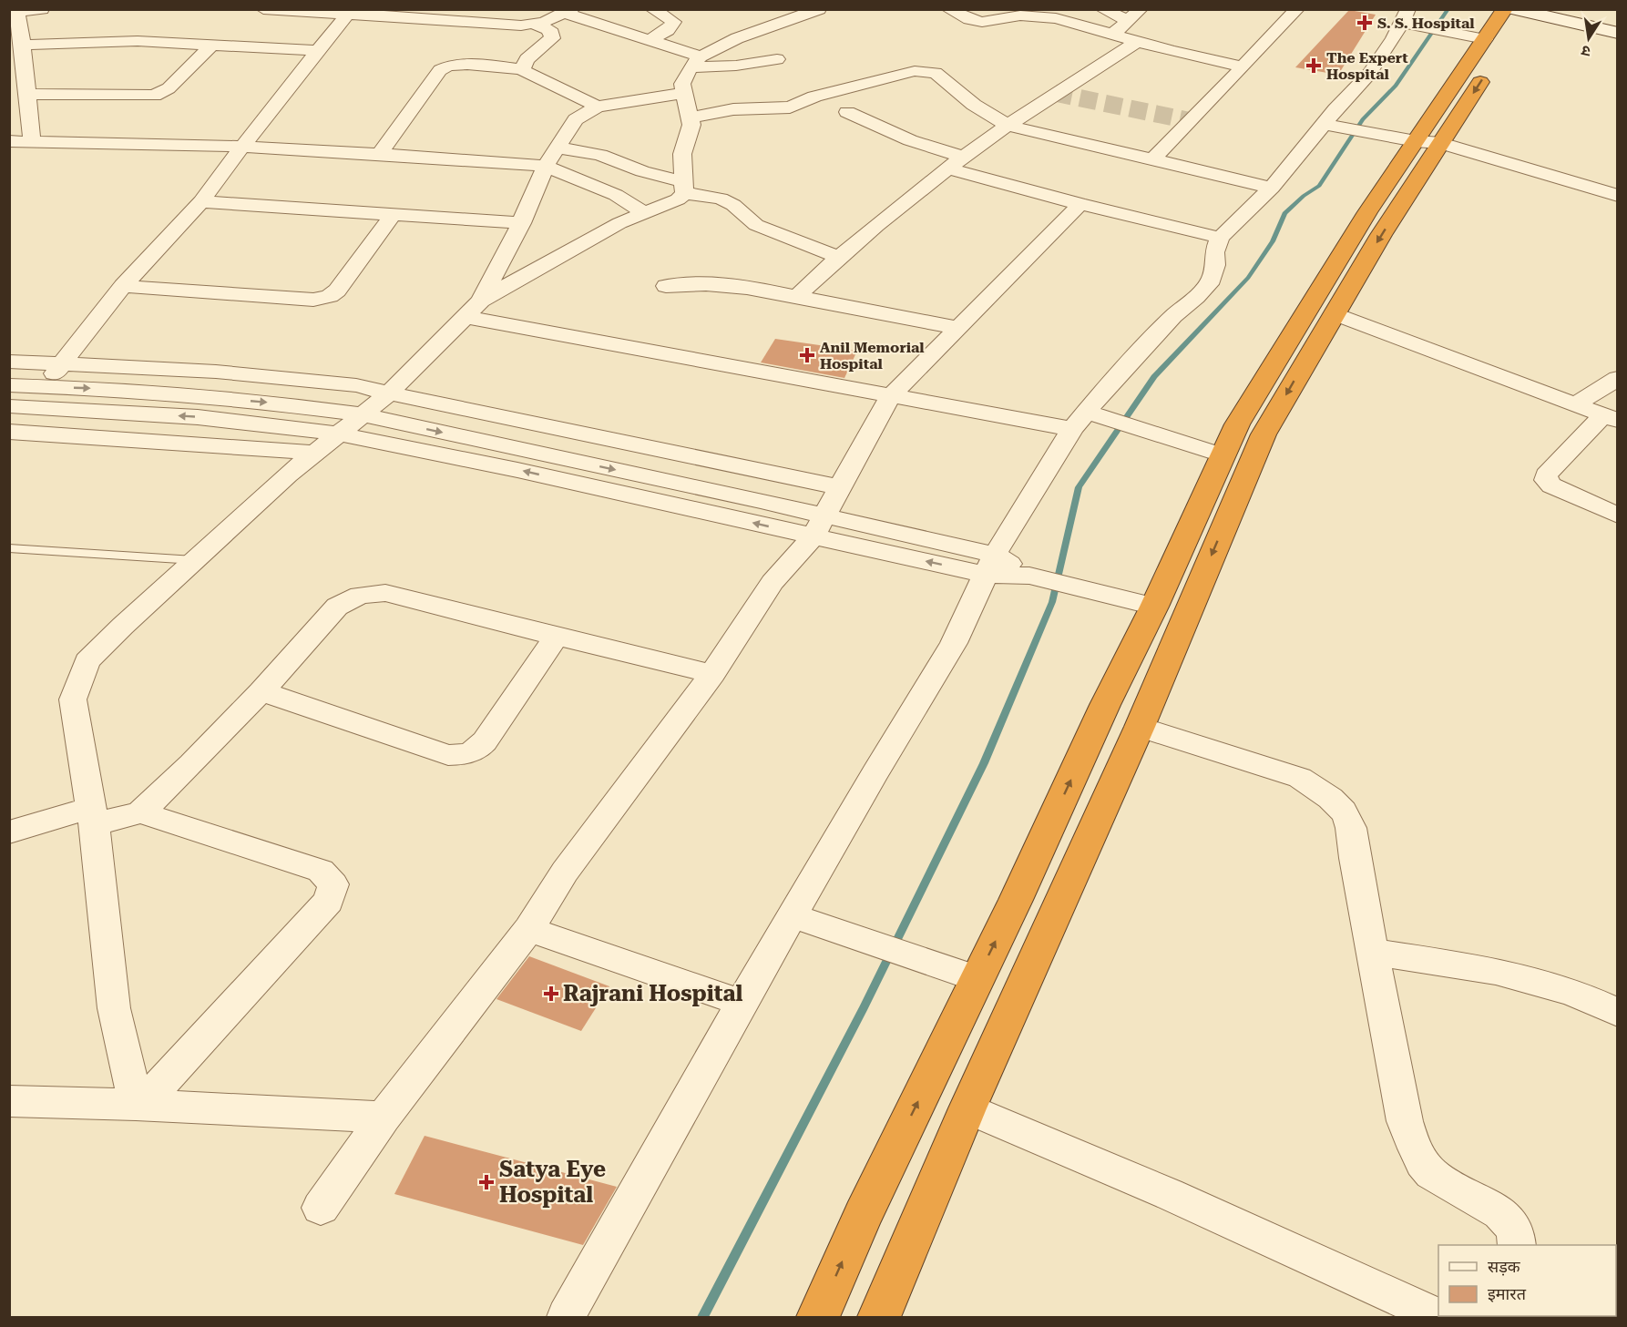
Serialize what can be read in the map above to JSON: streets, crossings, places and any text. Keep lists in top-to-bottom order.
{
  "places": {
    "health": [
      "S. S. Hospital",
      "The Expert Hospital",
      "Anil Memorial Hospital",
      "Rajrani Hospital",
      "Satya Eye Hospital"
    ]
  },
  "legend": ["सड़क", "इमारत"],
  "north": "bottom"
}
